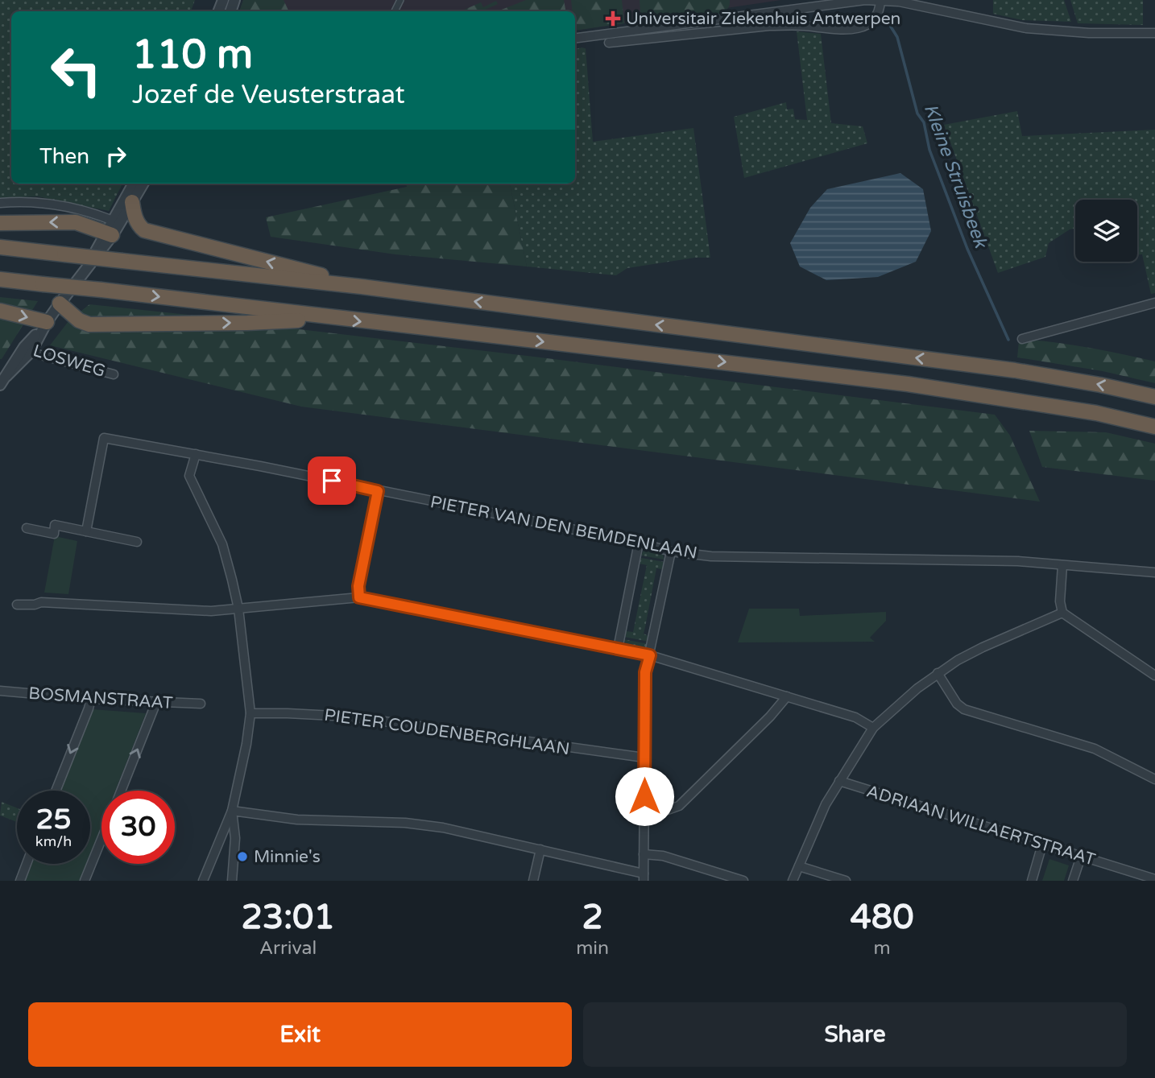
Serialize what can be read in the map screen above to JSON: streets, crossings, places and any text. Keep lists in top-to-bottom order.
{
  "streets": {
    "street": [
      "LOSWEG",
      "PIETER VAN DEN BEMDENLAAN",
      "BOSMANSTRAAT",
      "PIETER COUDENBERGHLAAN",
      "ADRIAAN WILLAERTSTRAAT"
    ]
  },
  "water": ["Kleine Struisbeek"],
  "places": {
    "health": ["Universitair Ziekenhuis Antwerpen"],
    "other": ["Minnie's"]
  },
  "page": {
    "turn": ["110 m", "Jozef de Veusterstraat"],
    "then": "Then",
    "speed": "25 km/h",
    "limit": "30",
    "eta": [
      "23:01",
      "Arrival",
      "2",
      "min",
      "480",
      "m"
    ],
    "buttons": ["Exit", "Share"]
  }
}
